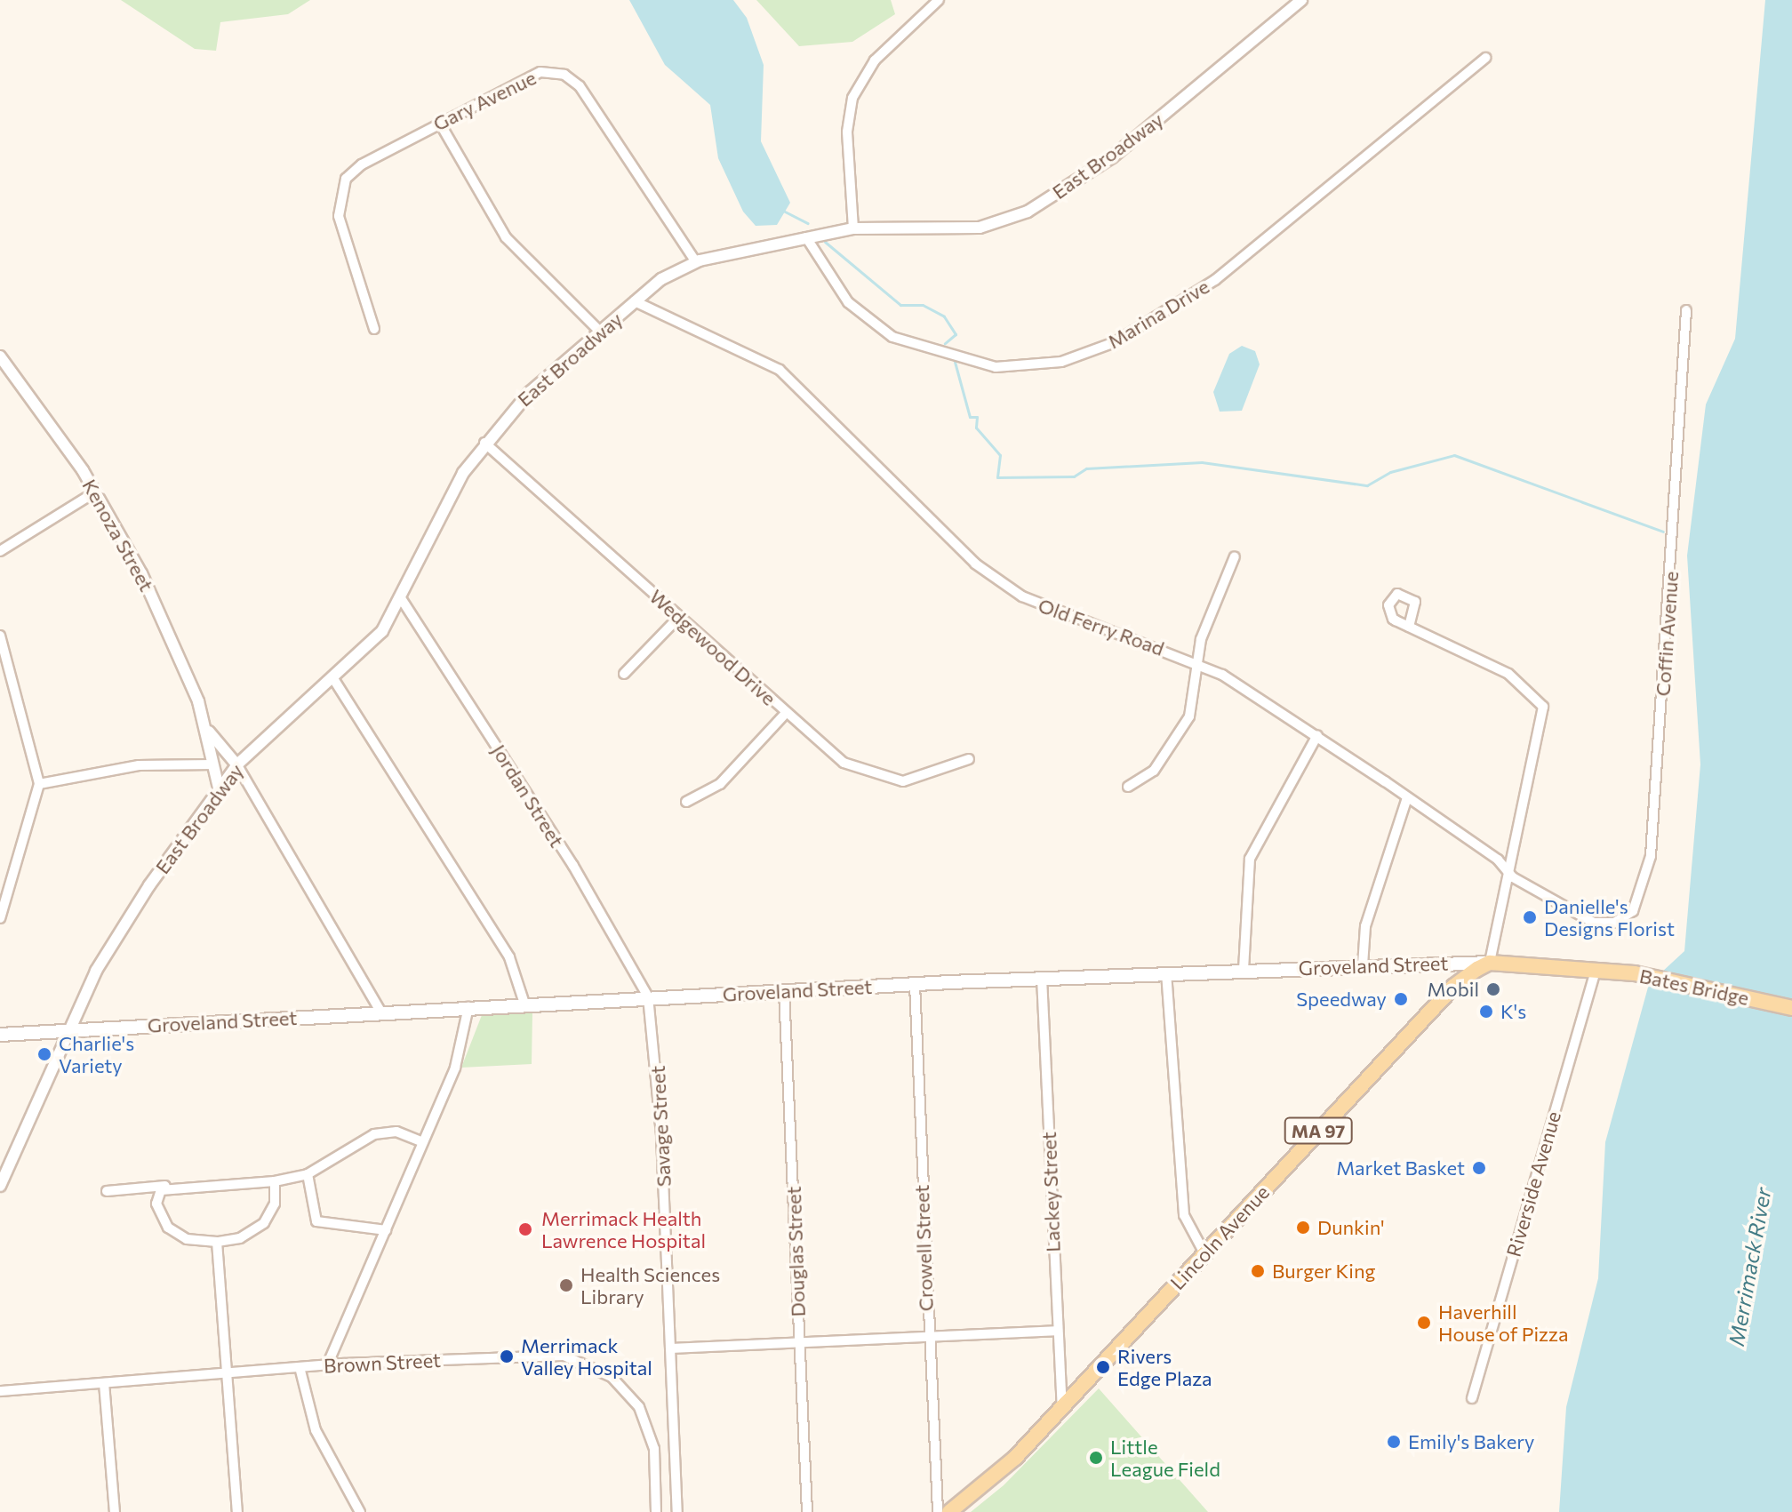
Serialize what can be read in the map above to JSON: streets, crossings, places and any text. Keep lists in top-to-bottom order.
{
  "streets": {
    "main road": [
      "Groveland Street",
      "Bates Bridge",
      "MA 97",
      "Lincoln Avenue"
    ],
    "street": [
      "Gary Avenue",
      "East Broadway",
      "Marina Drive",
      "Kenoza Street",
      "Old Ferry Road",
      "Coffin Avenue",
      "Wedgewood Drive",
      "Jordan Street",
      "Savage Street",
      "Riverside Avenue",
      "Lackey Street",
      "Crowell Street",
      "Douglas Street",
      "Brown Street"
    ]
  },
  "crossings": [
    ["Gary Avenue", "East Broadway"],
    ["East Broadway", "Marina Drive"],
    ["East Broadway", "Kenoza Street"],
    ["East Broadway", "Old Ferry Road"],
    ["East Broadway", "Wedgewood Drive"],
    ["East Broadway", "Jordan Street"],
    ["East Broadway", "Groveland Street"],
    ["Old Ferry Road", "Coffin Avenue"],
    ["Jordan Street", "Groveland Street"],
    ["Jordan Street", "Savage Street"],
    ["Groveland Street", "Bates Bridge"],
    ["Groveland Street", "Savage Street"],
    ["Groveland Street", "Riverside Avenue"],
    ["Groveland Street", "Lackey Street"],
    ["Groveland Street", "Lincoln Avenue"],
    ["Groveland Street", "Crowell Street"],
    ["Groveland Street", "Douglas Street"],
    ["Bates Bridge", "Riverside Avenue"],
    ["Lackey Street", "Lincoln Avenue"]
  ],
  "water": ["Merrimack River"],
  "places": [
    "Danielle's Designs Florist",
    "Mobil",
    "Speedway",
    "K's",
    "Charlie's Variety",
    "Market Basket",
    "Dunkin'",
    "Merrimack Health Lawrence Hospital",
    "Burger King",
    "Health Sciences Library",
    "Haverhill House of Pizza",
    "Merrimack Valley Hospital",
    "Rivers Edge Plaza",
    "Emily's Bakery",
    "Little League Field"
  ]
}
